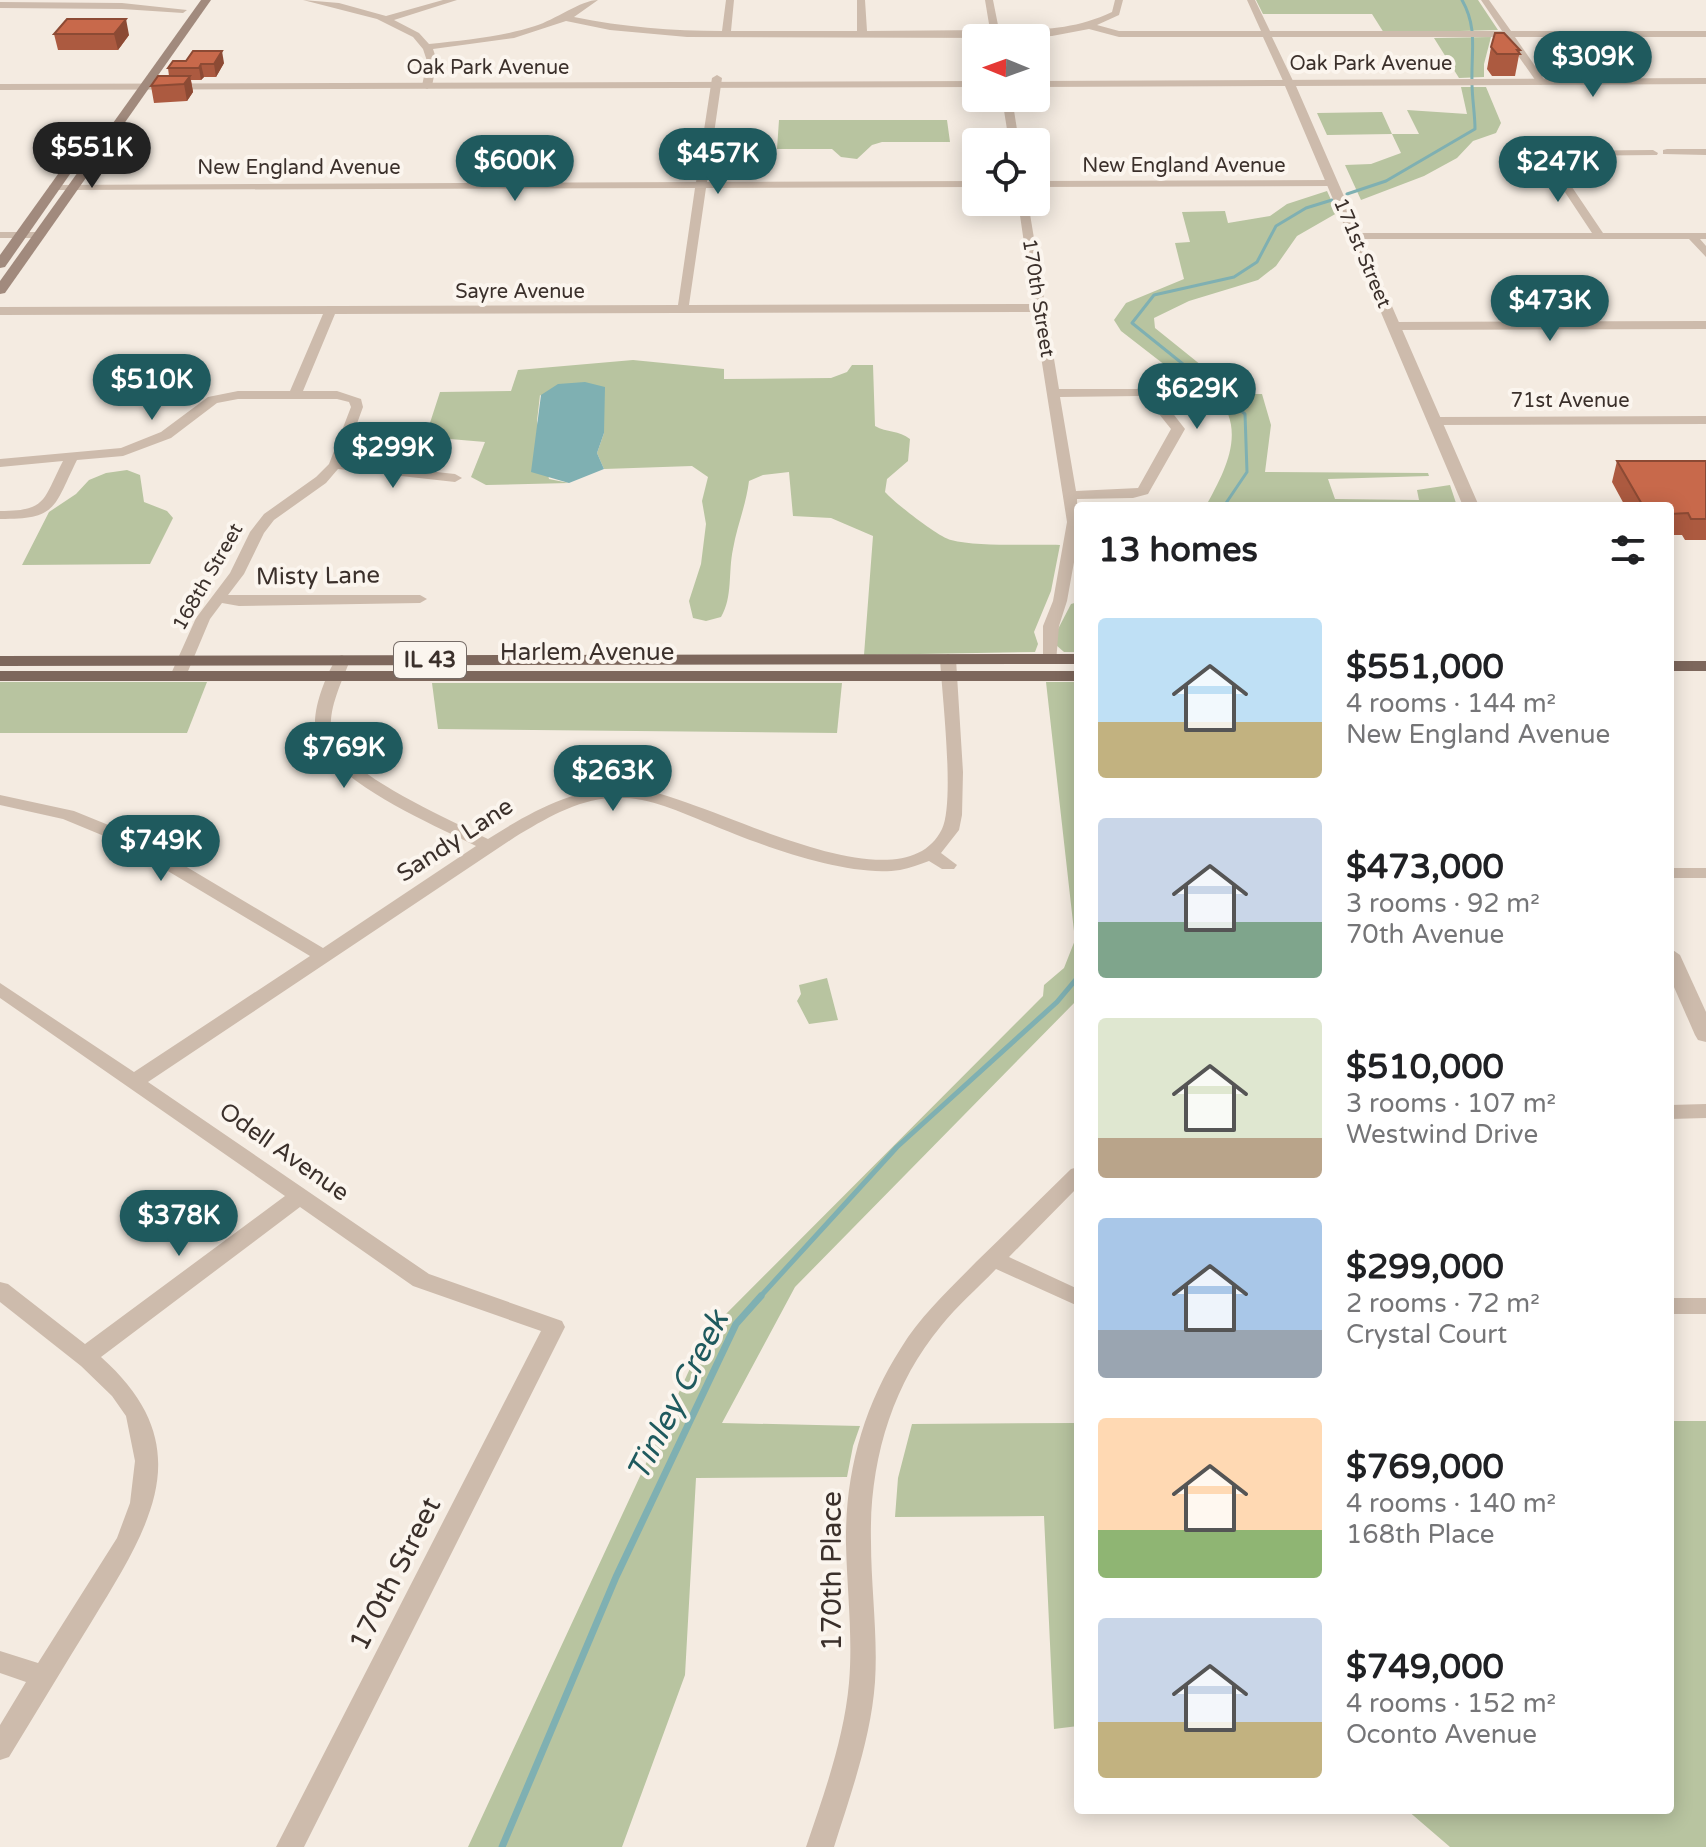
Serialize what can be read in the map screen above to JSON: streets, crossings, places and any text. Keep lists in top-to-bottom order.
{
  "streets": {
    "main road": ["Harlem Avenue", "IL 43"],
    "street": [
      "Oak Park Avenue",
      "New England Avenue",
      "171st Street",
      "Sayre Avenue",
      "170th Street",
      "71st Avenue",
      "Misty Lane",
      "168th Street",
      "Sandy Lane",
      "Odell Avenue",
      "170th Place"
    ]
  },
  "crossings": [
    ["Oak Park Avenue", "171st Street"],
    ["New England Avenue", "171st Street"],
    ["171st Street", "71st Avenue"],
    ["Sayre Avenue", "170th Street"],
    ["170th Street", "Harlem Avenue"],
    ["170th Street", "Odell Avenue"],
    ["Misty Lane", "168th Street"],
    ["168th Street", "Harlem Avenue"],
    ["Sandy Lane", "Odell Avenue"]
  ],
  "water": ["Tinley Creek"],
  "north": "left",
  "page": {
    "price": [
      "$309K",
      "$551K",
      "$457K",
      "$600K",
      "$247K",
      "$473K",
      "$510K",
      "$629K",
      "$299K",
      "$769K",
      "$263K",
      "$749K",
      "$378K"
    ],
    "heading": "13 homes",
    "list": [
      {
        "name": "$551,000",
        "note": "4 rooms · 144 m² · New England Avenue"
      },
      {
        "name": "$473,000",
        "note": "3 rooms · 92 m² · 70th Avenue"
      },
      {
        "name": "$510,000",
        "note": "3 rooms · 107 m² · Westwind Drive"
      },
      {
        "name": "$299,000",
        "note": "2 rooms · 72 m² · Crystal Court"
      },
      {
        "name": "$769,000",
        "note": "4 rooms · 140 m² · 168th Place"
      },
      {
        "name": "$749,000",
        "note": "4 rooms · 152 m² · Oconto Avenue"
      }
    ]
  }
}
